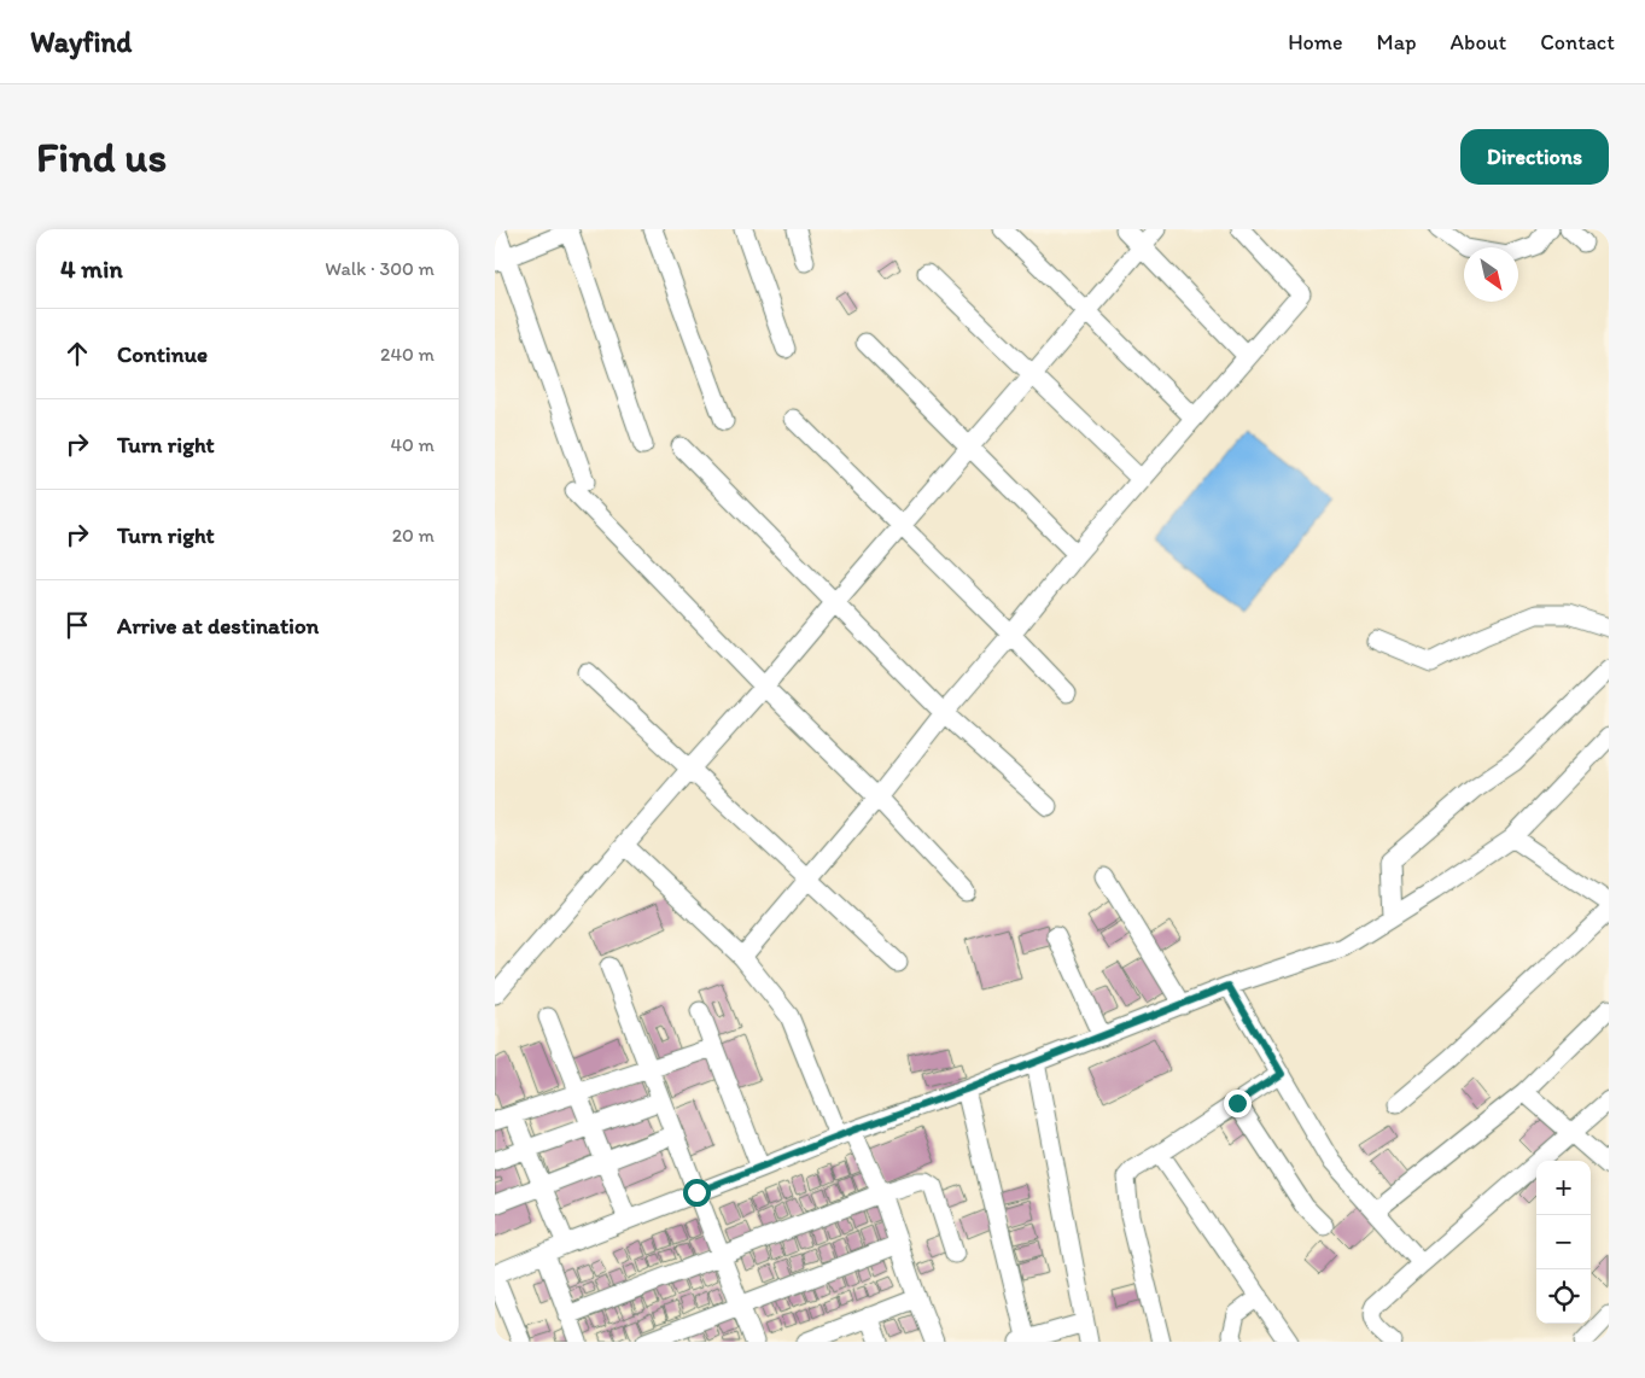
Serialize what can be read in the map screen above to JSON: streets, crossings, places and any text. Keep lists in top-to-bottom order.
{
  "north": "bottom right",
  "page": {
    "header": "Wayfind",
    "nav": [
      "Home",
      "Map",
      "About",
      "Contact"
    ],
    "buttons": "Directions",
    "title": "Find us",
    "heading": ["4 min", "Walk · 300 m"],
    "list": [
      ["Continue", "240 m"],
      ["Turn right", "40 m"],
      ["Turn right", "20 m"],
      "Arrive at destination"
    ],
    "map_buttons": ["+", "−"]
  }
}
